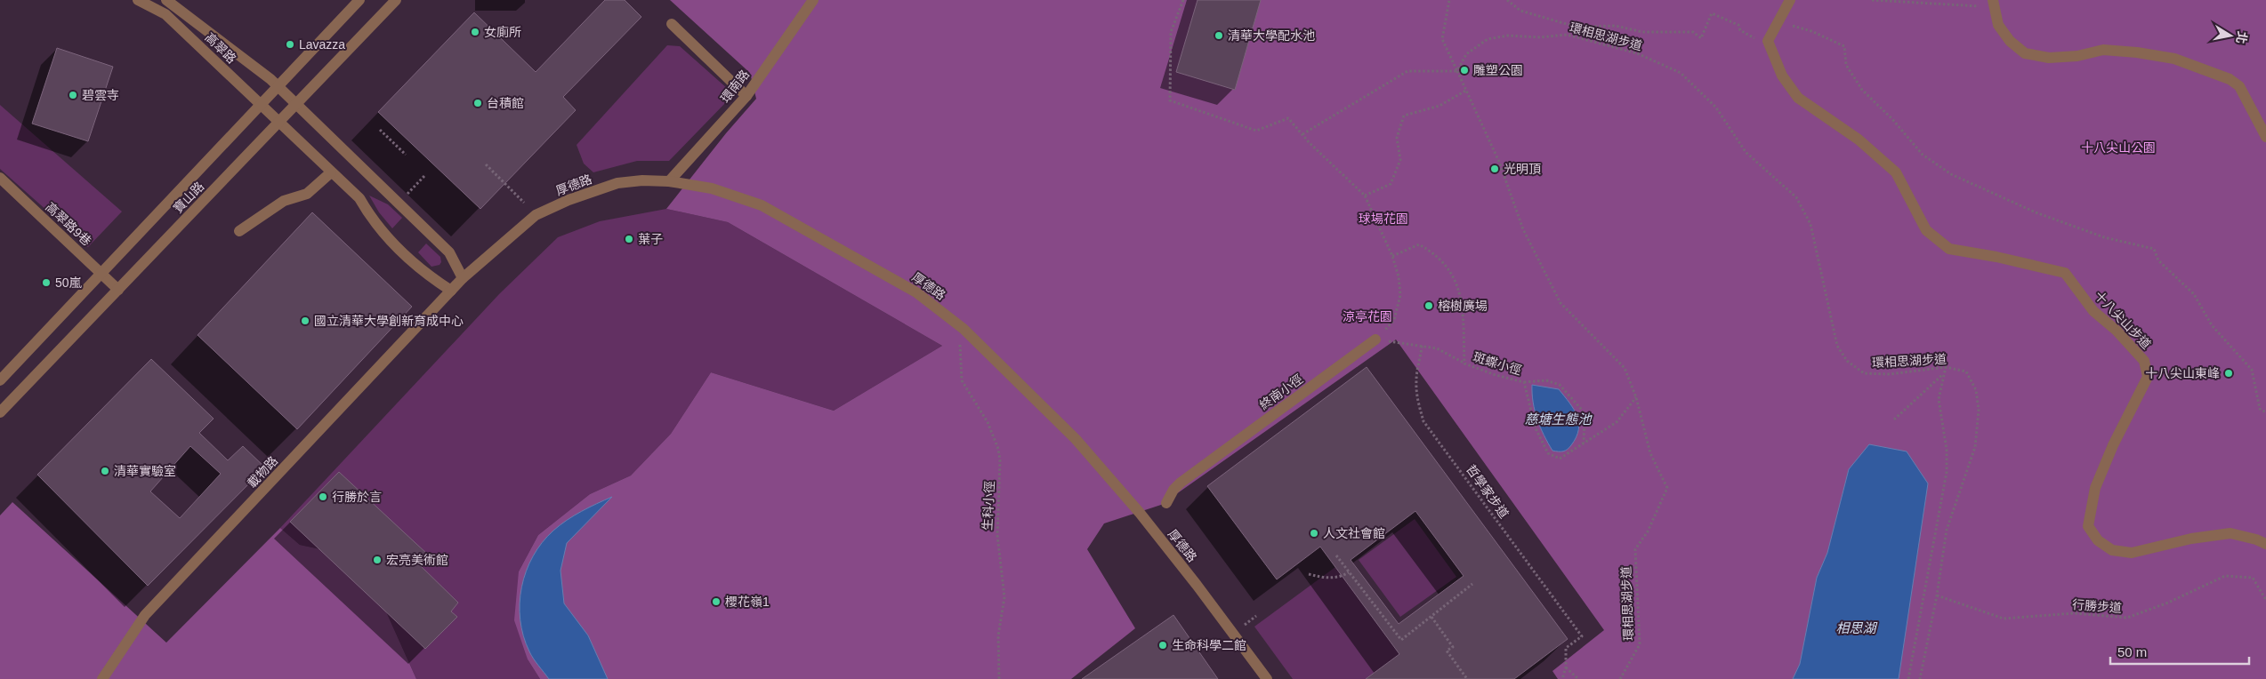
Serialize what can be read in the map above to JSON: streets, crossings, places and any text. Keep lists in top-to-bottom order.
{
  "streets": {
    "street": [
      "高翠路",
      "環南路",
      "厚德路",
      "寶山路",
      "高翠路9巷",
      "十八尖山步道",
      "終南小徑",
      "載物路"
    ],
    "path": [
      "環相思湖步道",
      "斑蝶小徑",
      "哲學家步道",
      "生科小徑",
      "行勝步道"
    ]
  },
  "crossings": [
    ["環相思湖步道", "斑蝶小徑"],
    ["環相思湖步道", "行勝步道"],
    ["高翠路", "寶山路"],
    ["環南路", "厚德路"],
    ["厚德路", "載物路"],
    ["寶山路", "高翠路9巷"],
    ["斑蝶小徑", "終南小徑"],
    ["斑蝶小徑", "哲學家步道"]
  ],
  "water": ["慈塘生態池", "相思湖"],
  "parks": ["十八尖山公園", "球場花園", "涼亭花園"],
  "places": [
    "女廁所",
    "清華大學配水池",
    "Lavazza",
    "雕塑公園",
    "碧雲寺",
    "台積館",
    "光明頂",
    "葉子",
    "50嵐",
    "榕樹廣場",
    "國立清華大學創新育成中心",
    "十八尖山東峰",
    "清華實驗室",
    "行勝於言",
    "人文社會館",
    "宏亮美術館",
    "櫻花嶺1",
    "生命科學二館"
  ],
  "scale_bar": "50 m",
  "north": "right"
}
